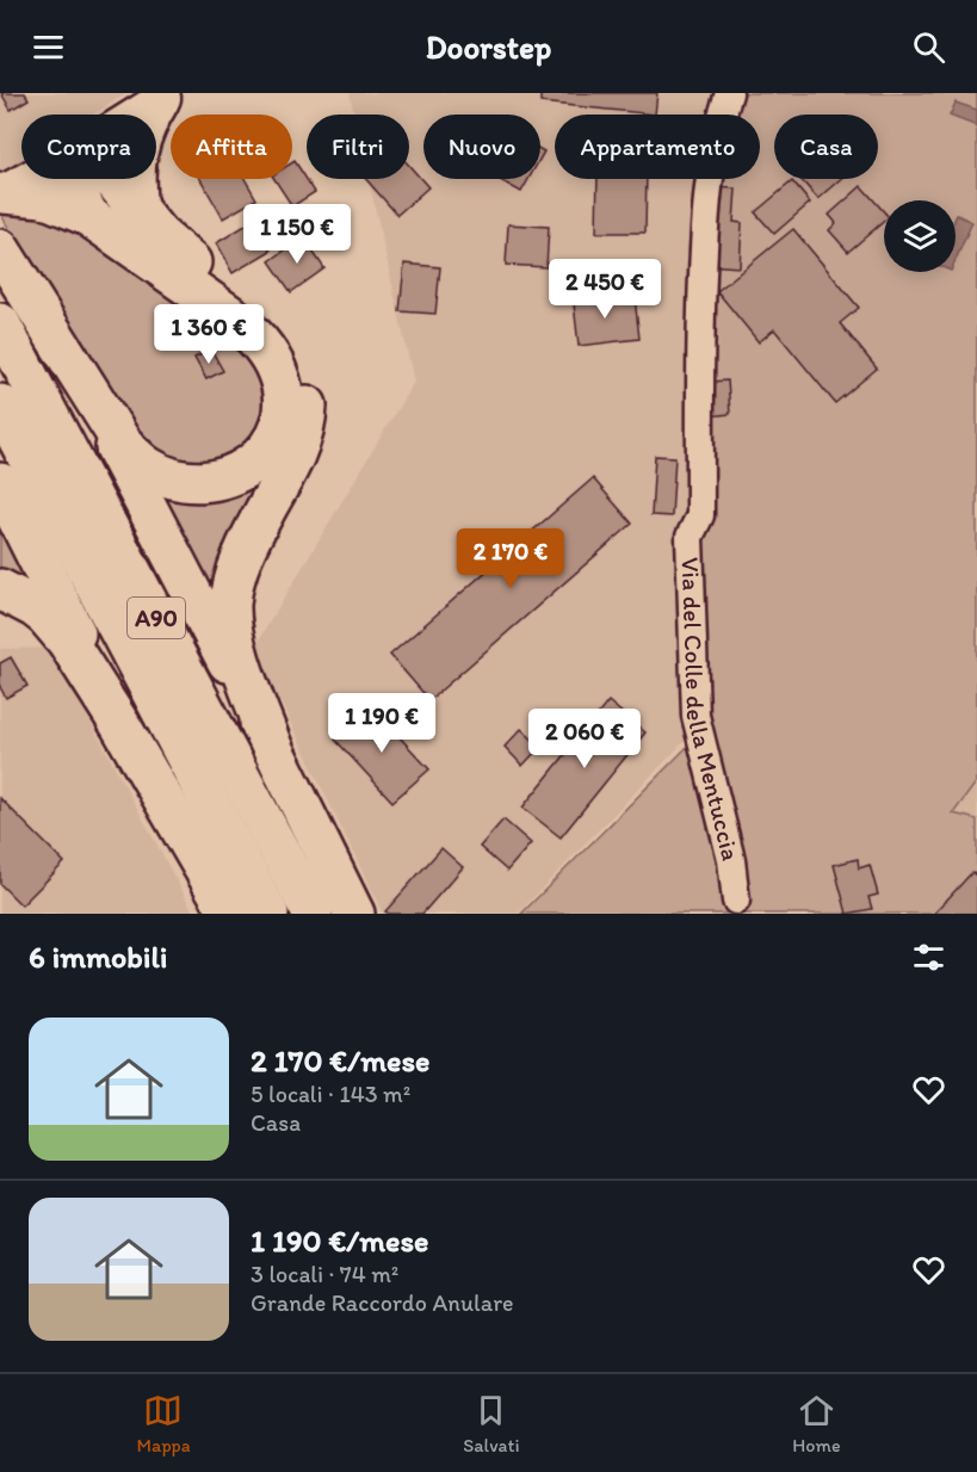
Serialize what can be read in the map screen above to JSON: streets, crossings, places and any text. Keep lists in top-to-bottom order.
{
  "streets": {
    "highway": ["A90"],
    "street": ["Via del Colle della Mentuccia"]
  },
  "page": {
    "header": "Doorstep",
    "chip": [
      "Compra",
      "Affitta",
      "Filtri",
      "Nuovo",
      "Appartamento",
      "Casa"
    ],
    "price": [
      "1 150 €",
      "2 450 €",
      "1 360 €",
      "2 170 €",
      "1 190 €",
      "2 060 €"
    ],
    "heading": "6 immobili",
    "list": [
      {
        "name": "2 170 €/mese",
        "note": "5 locali · 143 m² · Casa"
      },
      {
        "name": "1 190 €/mese",
        "note": "3 locali · 74 m² · Grande Raccordo Anulare"
      }
    ],
    "tabs": ["Mappa", "Salvati", "Home"]
  }
}
